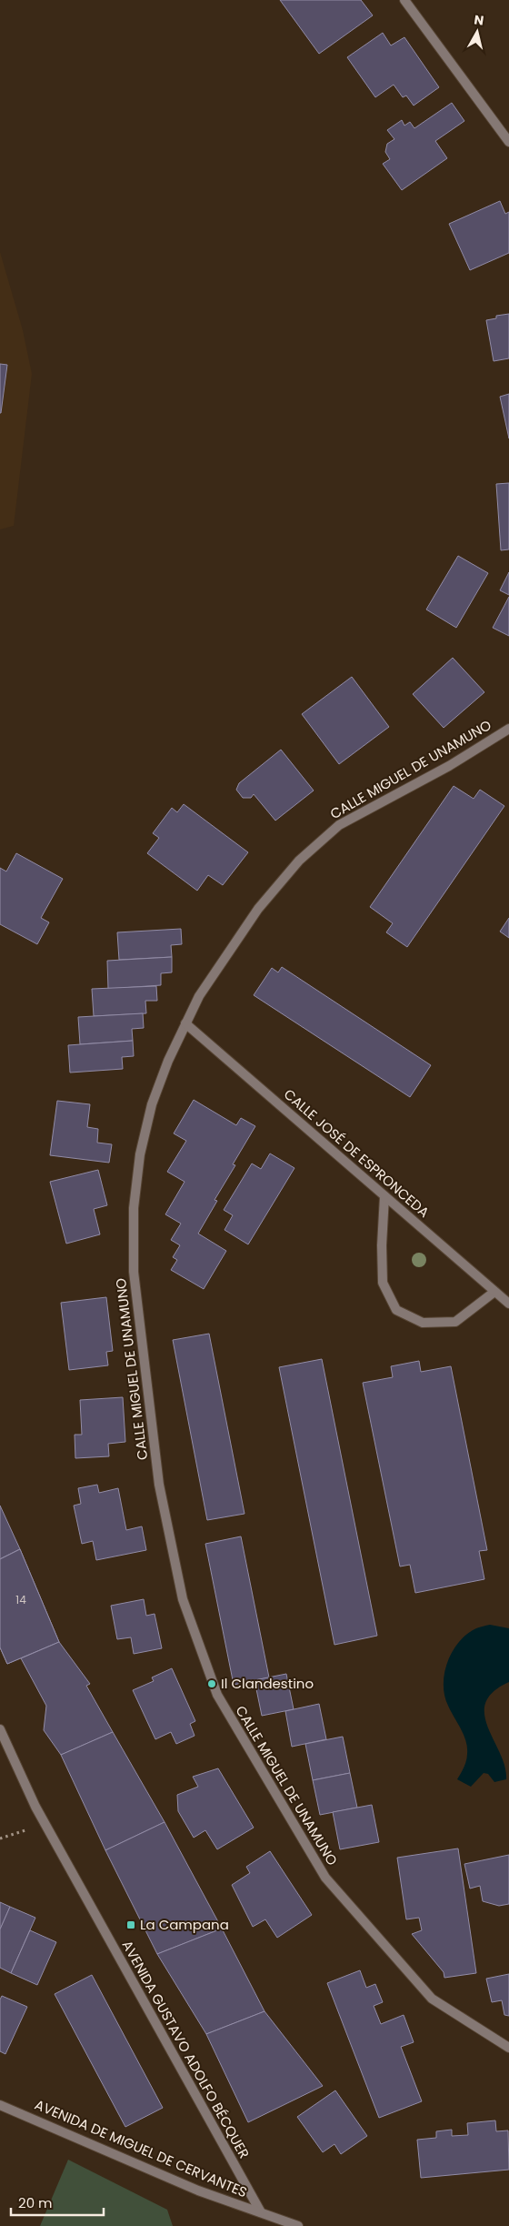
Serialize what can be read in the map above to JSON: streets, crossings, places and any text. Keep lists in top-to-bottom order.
{
  "streets": {
    "street": [
      "CALLE MIGUEL DE UNAMUNO",
      "CALLE JOSÉ DE ESPRONCEDA",
      "AVENIDA GUSTAVO ADOLFO BÉCQUER",
      "AVENIDA DE MIGUEL DE CERVANTES"
    ]
  },
  "crossings": [
    ["CALLE MIGUEL DE UNAMUNO", "CALLE JOSÉ DE ESPRONCEDA"],
    ["AVENIDA GUSTAVO ADOLFO BÉCQUER", "AVENIDA DE MIGUEL DE CERVANTES"]
  ],
  "places": {
    "other": ["Il Clandestino"],
    "transit": ["La Campana"]
  },
  "house_numbers": ["14"],
  "scale_bar": "20 m",
  "north": "top"
}
